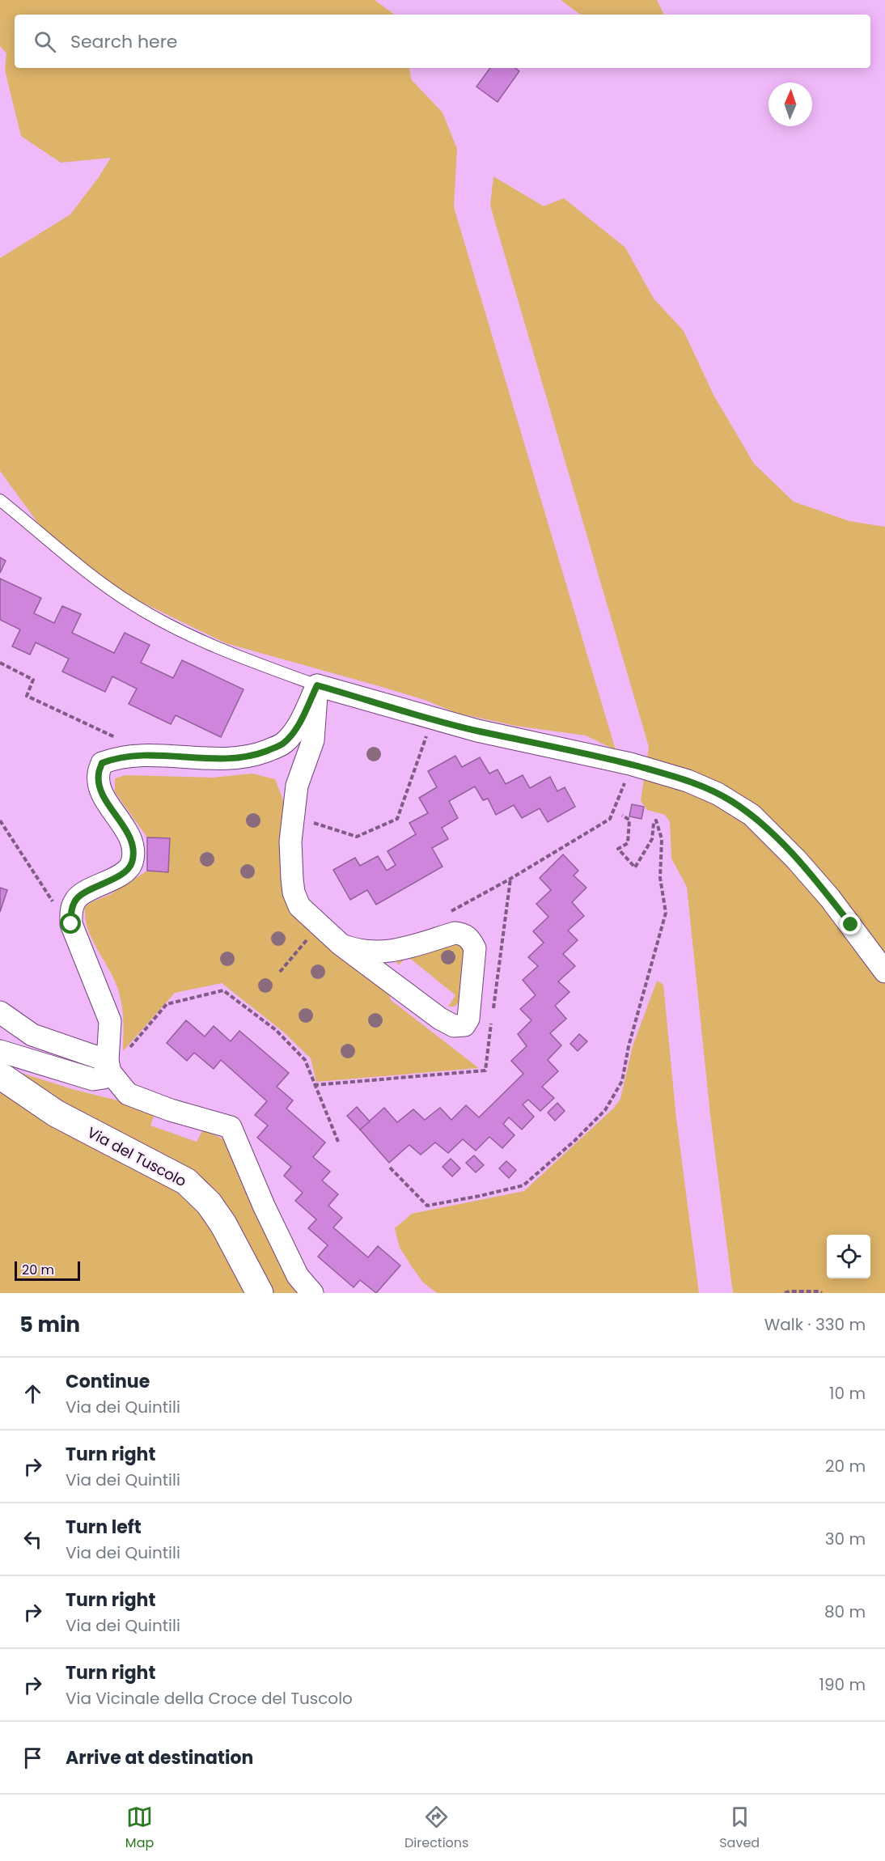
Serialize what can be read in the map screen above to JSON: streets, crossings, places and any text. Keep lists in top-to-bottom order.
{
  "streets": {
    "street": ["Via del Tuscolo"]
  },
  "scale_bar": "20 m",
  "north": "top",
  "page": {
    "search": "Search here",
    "scale": "20 m",
    "heading": ["5 min", "Walk · 330 m"],
    "list": [
      ["Continue", "Via dei Quintili", "10 m"],
      ["Turn right", "Via dei Quintili", "20 m"],
      ["Turn left", "Via dei Quintili", "30 m"],
      ["Turn right", "Via dei Quintili", "80 m"],
      ["Turn right", "Via Vicinale della Croce del Tuscolo", "190 m"],
      "Arrive at destination"
    ],
    "nav": ["Map", "Directions", "Saved"]
  }
}
